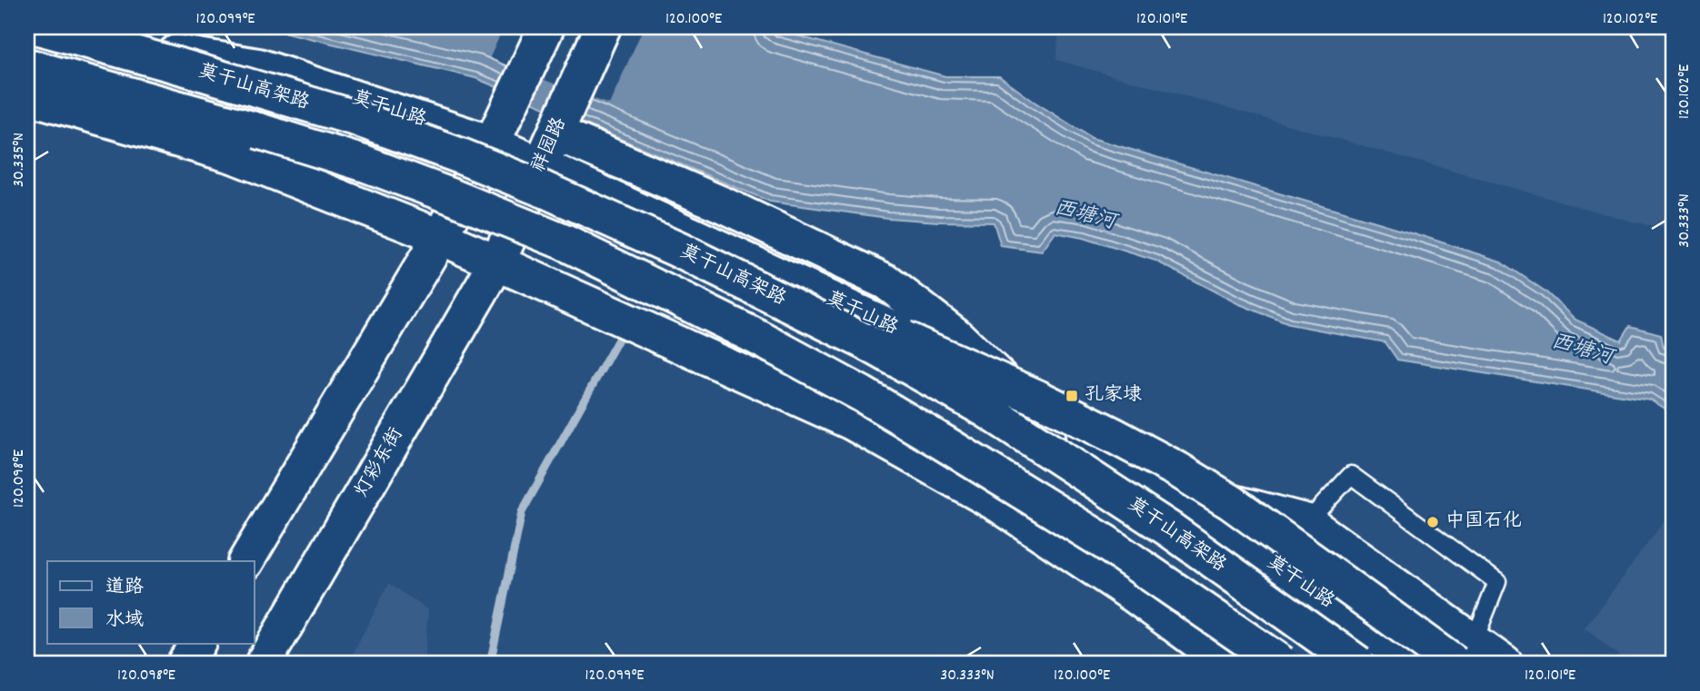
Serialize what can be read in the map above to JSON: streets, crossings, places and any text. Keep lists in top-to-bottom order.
{
  "streets": {
    "main road": [
      "莫干山高架路",
      "莫干山路",
      "祥园路",
      "灯彩东街"
    ]
  },
  "crossings": [
    ["莫干山路", "祥园路"],
    ["祥园路", "灯彩东街"]
  ],
  "water": ["西塘河"],
  "places": {
    "transit": ["孔家埭"],
    "other": ["中国石化"]
  },
  "legend": ["道路", "水域"],
  "coordinates": [
    "120.099°E",
    "120.100°E",
    "120.101°E",
    "120.102°E",
    "30.335°N",
    "30.333°N",
    "120.098°E"
  ]
}
